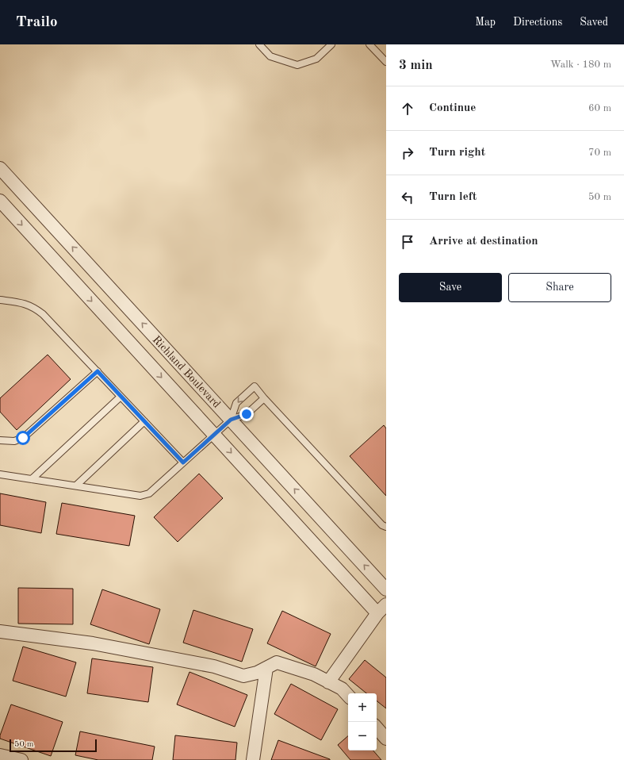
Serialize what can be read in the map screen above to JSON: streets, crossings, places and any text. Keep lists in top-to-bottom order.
{
  "streets": {
    "street": ["Richland Boulevard"]
  },
  "scale_bar": "50 m",
  "page": {
    "header": "Trailo",
    "nav": ["Map", "Directions", "Saved"],
    "heading": ["3 min", "Walk · 180 m"],
    "list": [
      ["Continue", "60 m"],
      ["Turn right", "70 m"],
      ["Turn left", "50 m"],
      "Arrive at destination"
    ],
    "buttons": ["Save", "Share"],
    "map_buttons": ["+", "−"],
    "scale": "50 m"
  }
}
